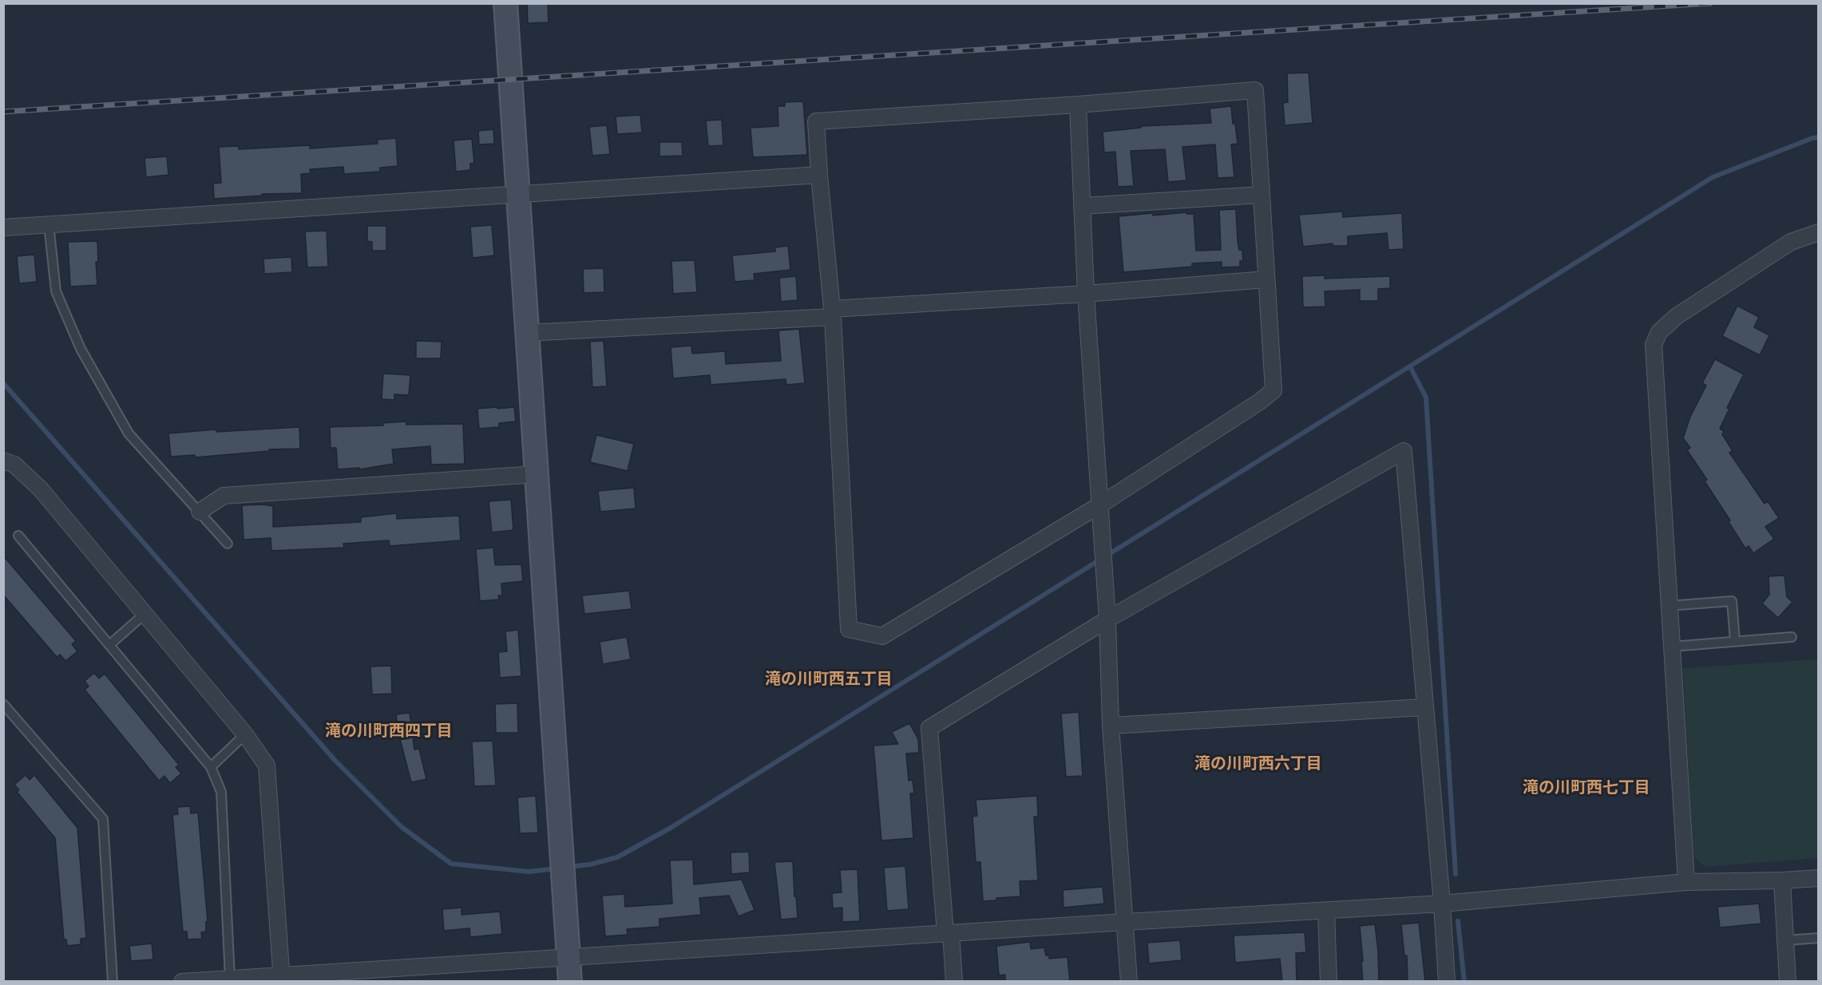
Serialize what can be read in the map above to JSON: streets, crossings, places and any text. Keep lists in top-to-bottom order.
{
  "districts": [
    "滝の川町西五丁目",
    "滝の川町西四丁目",
    "滝の川町西六丁目",
    "滝の川町西七丁目"
  ]
}
